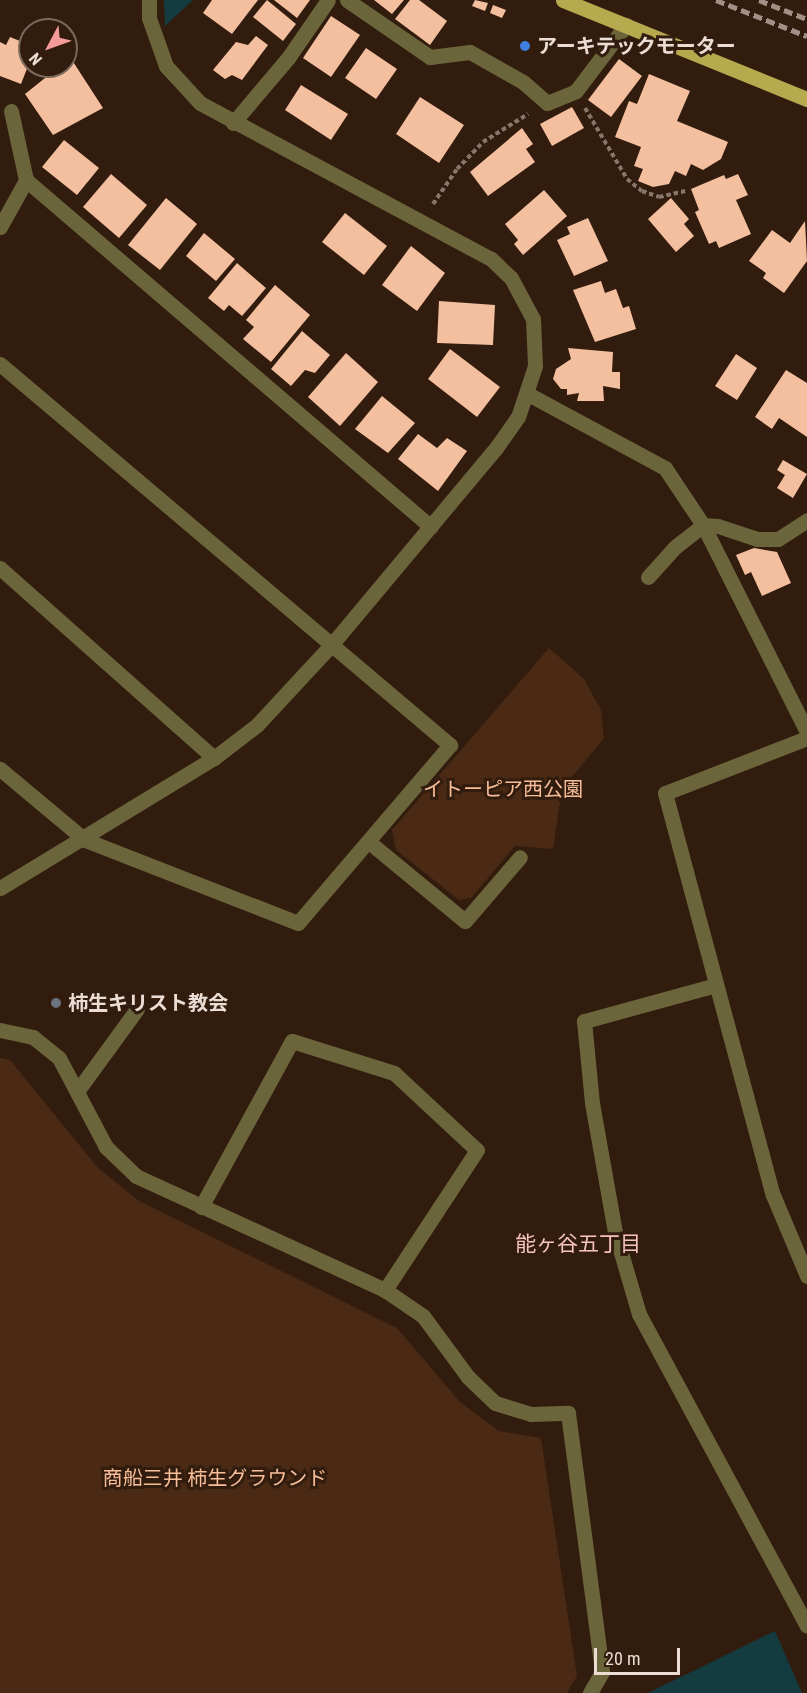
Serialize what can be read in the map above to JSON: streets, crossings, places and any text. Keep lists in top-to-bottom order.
{
  "districts": ["能ヶ谷五丁目"],
  "parks": ["イトーピア西公園", "商船三井 柿生グラウンド"],
  "places": ["アーキテックモーター", "柿生キリスト教会"],
  "scale_bar": "20 m",
  "north": "bottom left"
}
